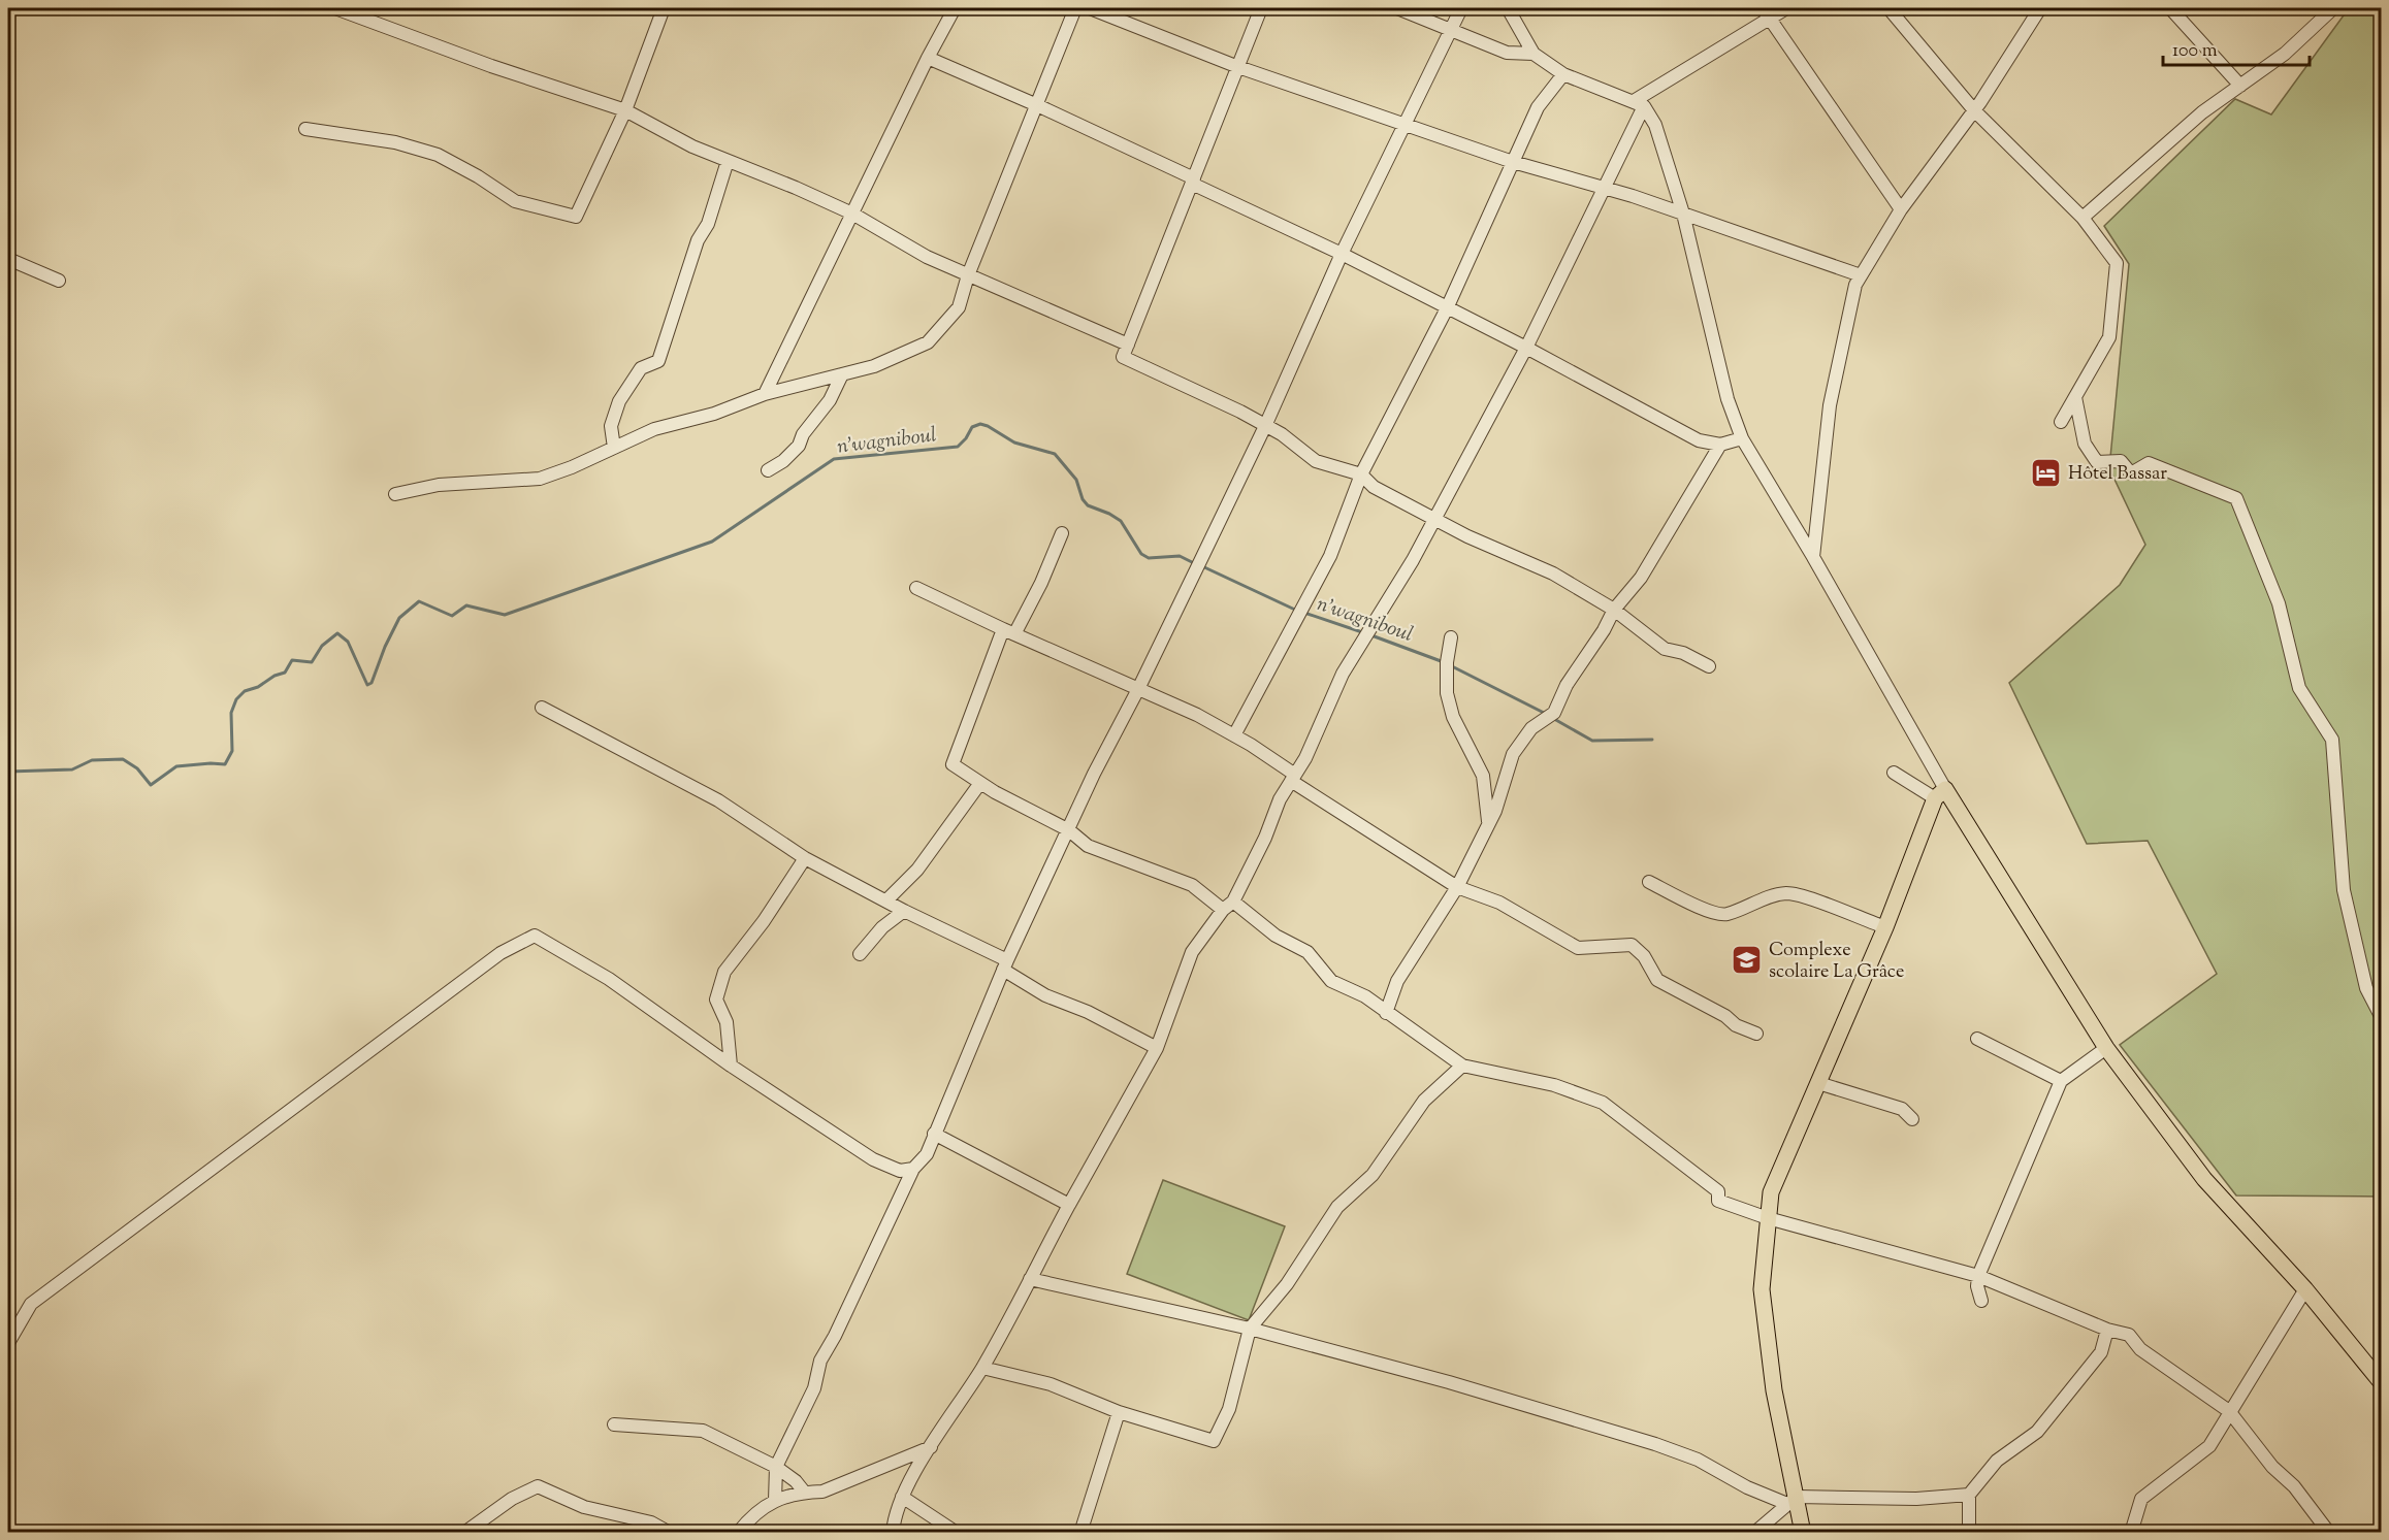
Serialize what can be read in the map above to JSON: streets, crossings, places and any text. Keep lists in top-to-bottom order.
{
  "water": ["n'wagniboul"],
  "places": {
    "hotel": ["Hôtel Bassar"],
    "school or university": ["Complexe scolaire La Grâce"]
  },
  "scale_bar": "100 m"
}
